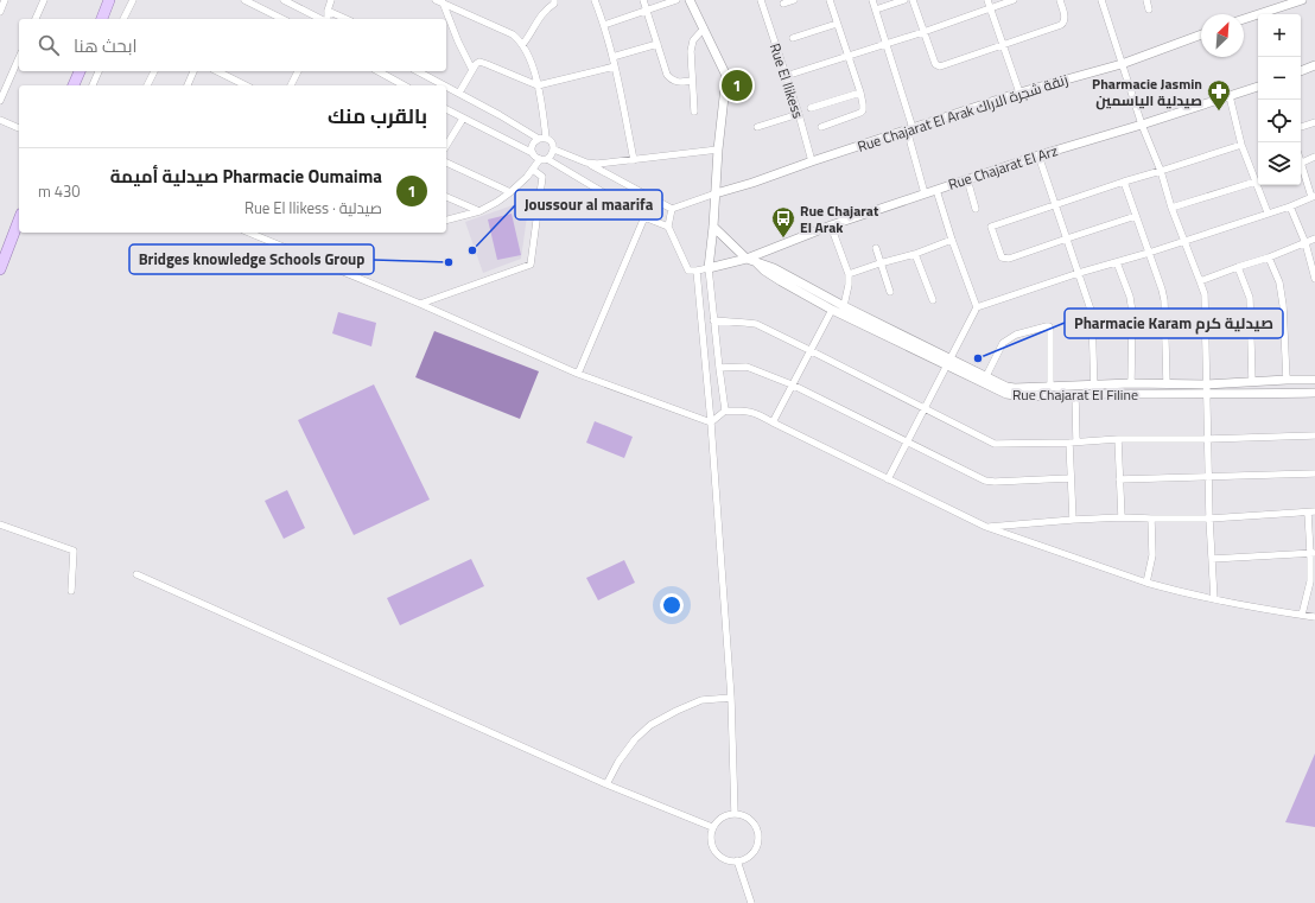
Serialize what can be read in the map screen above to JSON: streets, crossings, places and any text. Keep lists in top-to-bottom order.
{
  "streets": {
    "street": [
      "Rue El Ilikess",
      "Rue Chajarat El Arak زنقة شجرة الاراك",
      "Rue Chajarat El Arz",
      "Rue Chajarat El Filine"
    ]
  },
  "crossings": [
    ["Rue El Ilikess", "Rue Chajarat El Arak زنقة شجرة الاراك"],
    ["Rue Chajarat El Arz", "Rue Chajarat El Filine"]
  ],
  "places": {
    "pharmacy": ["Pharmacie Jasmin صيدلية الياسمين"],
    "bus stop": ["Rue Chajarat El Arak"],
    "other": ["Joussour al maarifa", "Bridges knowledge Schools Group", "Pharmacie Karam صيدلية كرم"]
  },
  "north": "top right",
  "page": {
    "map_buttons": ["+", "−"],
    "search": "ابحث هنا",
    "pins": "1",
    "heading": "بالقرب منك",
    "list": [
      {
        "mark": "1",
        "name": "Pharmacie Oumaima صيدلية أميمة",
        "note": "صيدلية · Rue El Ilikess",
        "value": "430 m"
      }
    ]
  }
}
